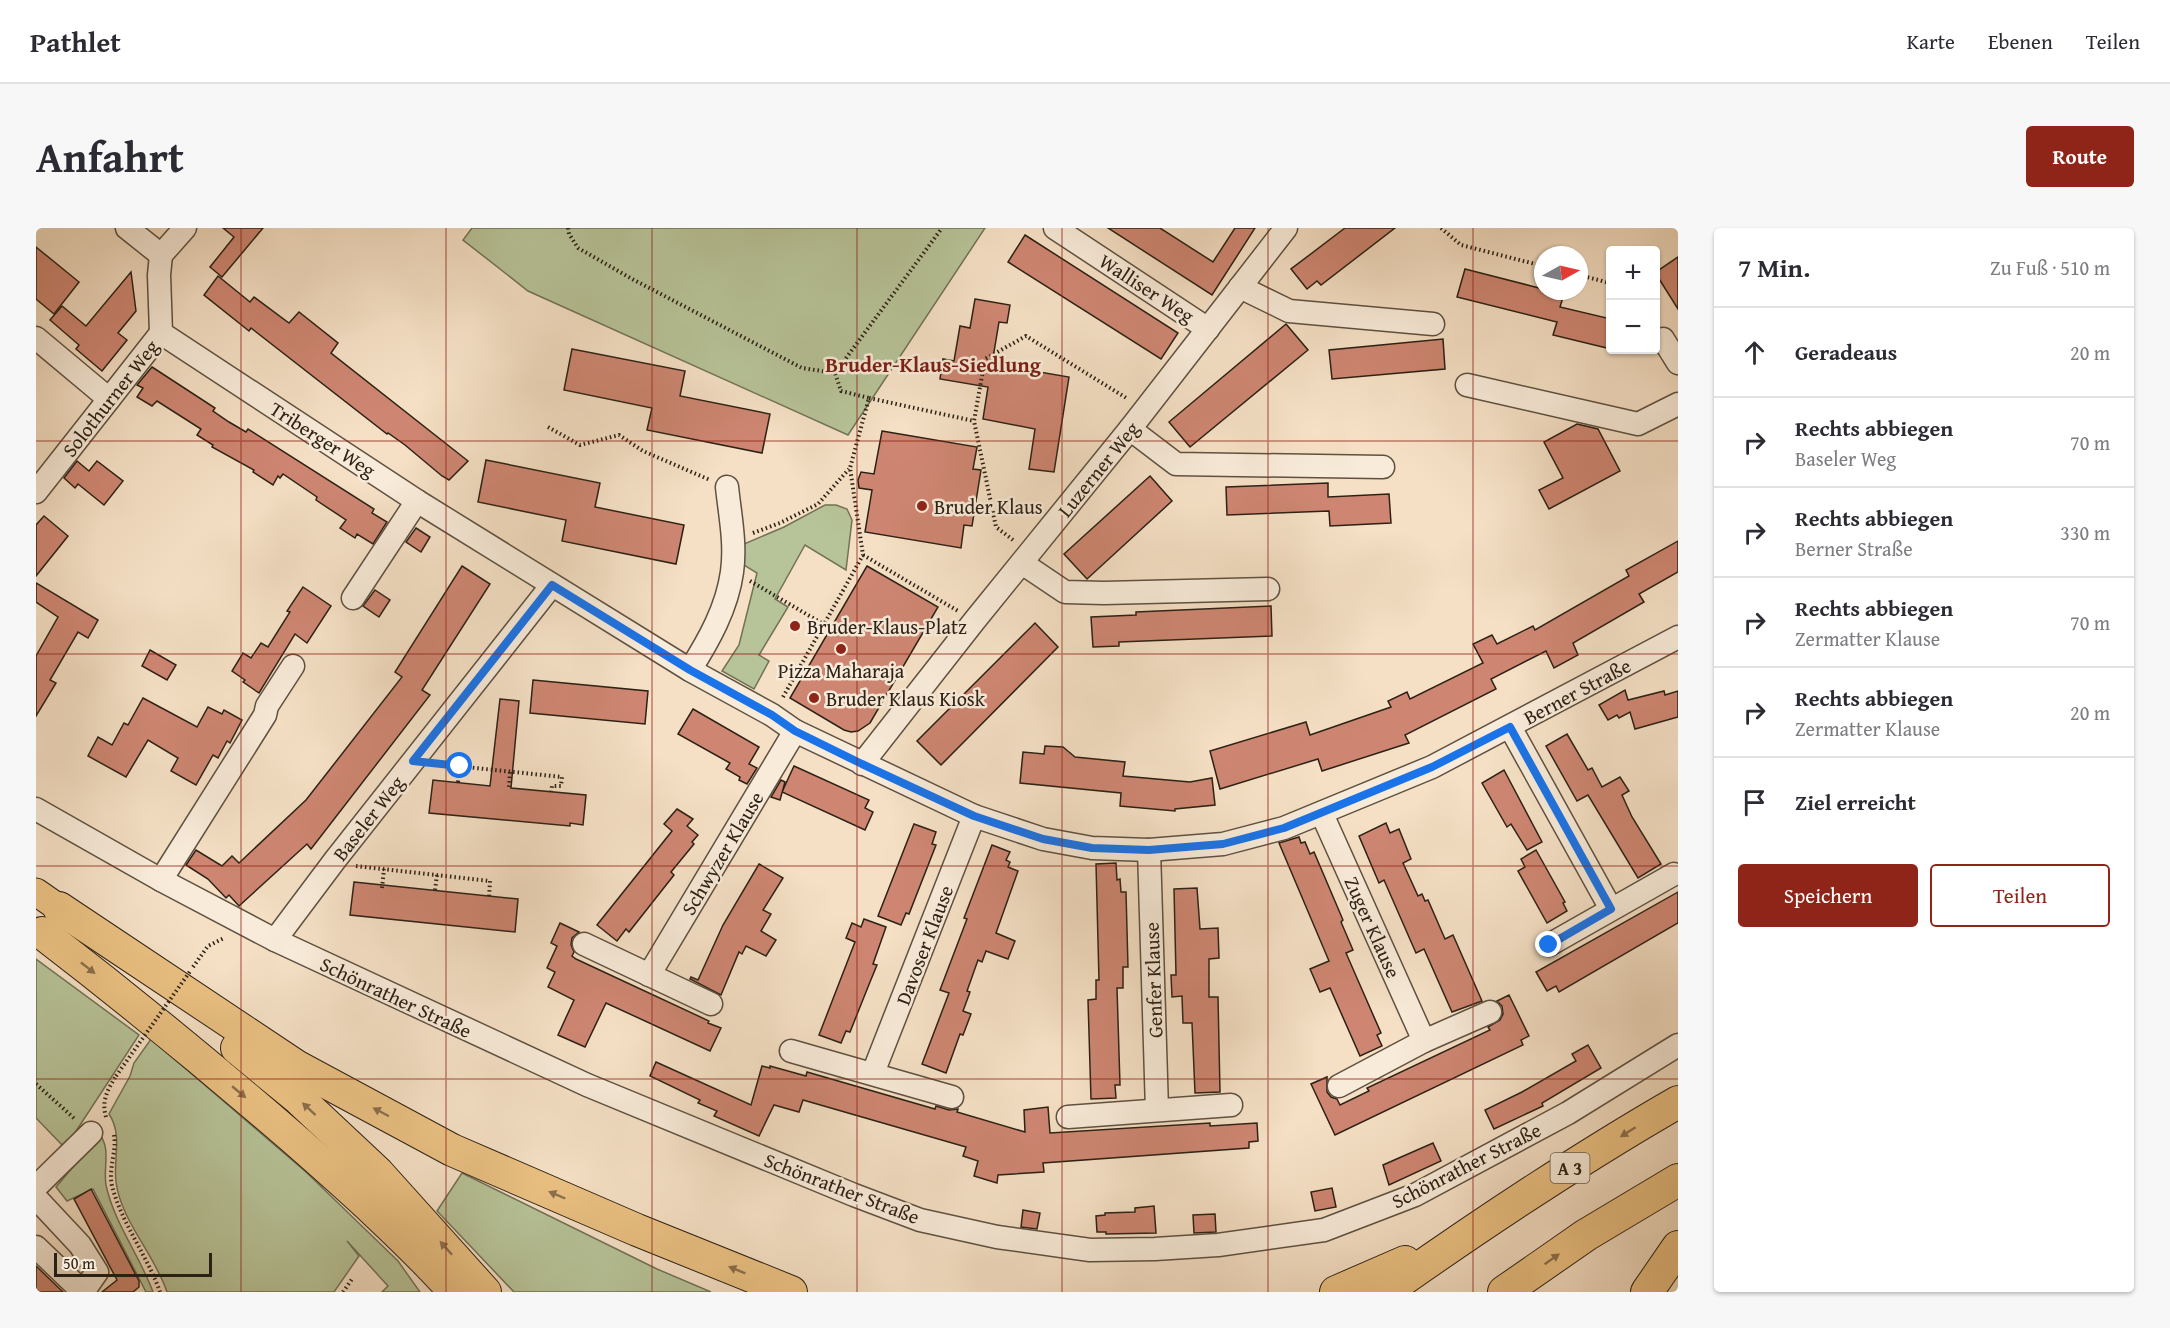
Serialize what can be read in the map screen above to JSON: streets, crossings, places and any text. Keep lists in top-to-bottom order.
{
  "streets": {
    "highway": ["A 3"],
    "street": [
      "Walliser Weg",
      "Solothurner Weg",
      "Triberger Weg",
      "Luzerner Weg",
      "Berner Straße",
      "Baseler Weg",
      "Schwyzer Klause",
      "Zuger Klause",
      "Davoser Klause",
      "Genfer Klause",
      "Schönrather Straße"
    ]
  },
  "crossings": [
    ["Walliser Weg", "Luzerner Weg"],
    ["Solothurner Weg", "Triberger Weg"],
    ["Triberger Weg", "Berner Straße"],
    ["Triberger Weg", "Baseler Weg"],
    ["Luzerner Weg", "Berner Straße"],
    ["Berner Straße", "Baseler Weg"],
    ["Berner Straße", "Schwyzer Klause"],
    ["Berner Straße", "Zuger Klause"],
    ["Berner Straße", "Davoser Klause"],
    ["Berner Straße", "Genfer Klause"],
    ["Baseler Weg", "Schönrather Straße"]
  ],
  "districts": ["Bruder-Klaus-Siedlung"],
  "places": [
    "Bruder Klaus",
    "Bruder-Klaus-Platz",
    "Pizza Maharaja",
    "Bruder Klaus Kiosk"
  ],
  "scale_bar": "50 m",
  "north": "right",
  "page": {
    "header": "Pathlet",
    "nav": ["Karte", "Ebenen", "Teilen"],
    "title": "Anfahrt",
    "buttons": [
      "Route",
      ["Speichern", "Teilen"]
    ],
    "heading": ["7 Min.", "Zu Fuß · 510 m"],
    "map_buttons": ["+", "−"],
    "list": [
      ["Geradeaus", "20 m"],
      ["Rechts abbiegen", "Baseler Weg", "70 m"],
      ["Rechts abbiegen", "Berner Straße", "330 m"],
      ["Rechts abbiegen", "Zermatter Klause", "70 m"],
      ["Rechts abbiegen", "Zermatter Klause", "20 m"],
      "Ziel erreicht"
    ],
    "scale": "50 m"
  }
}
